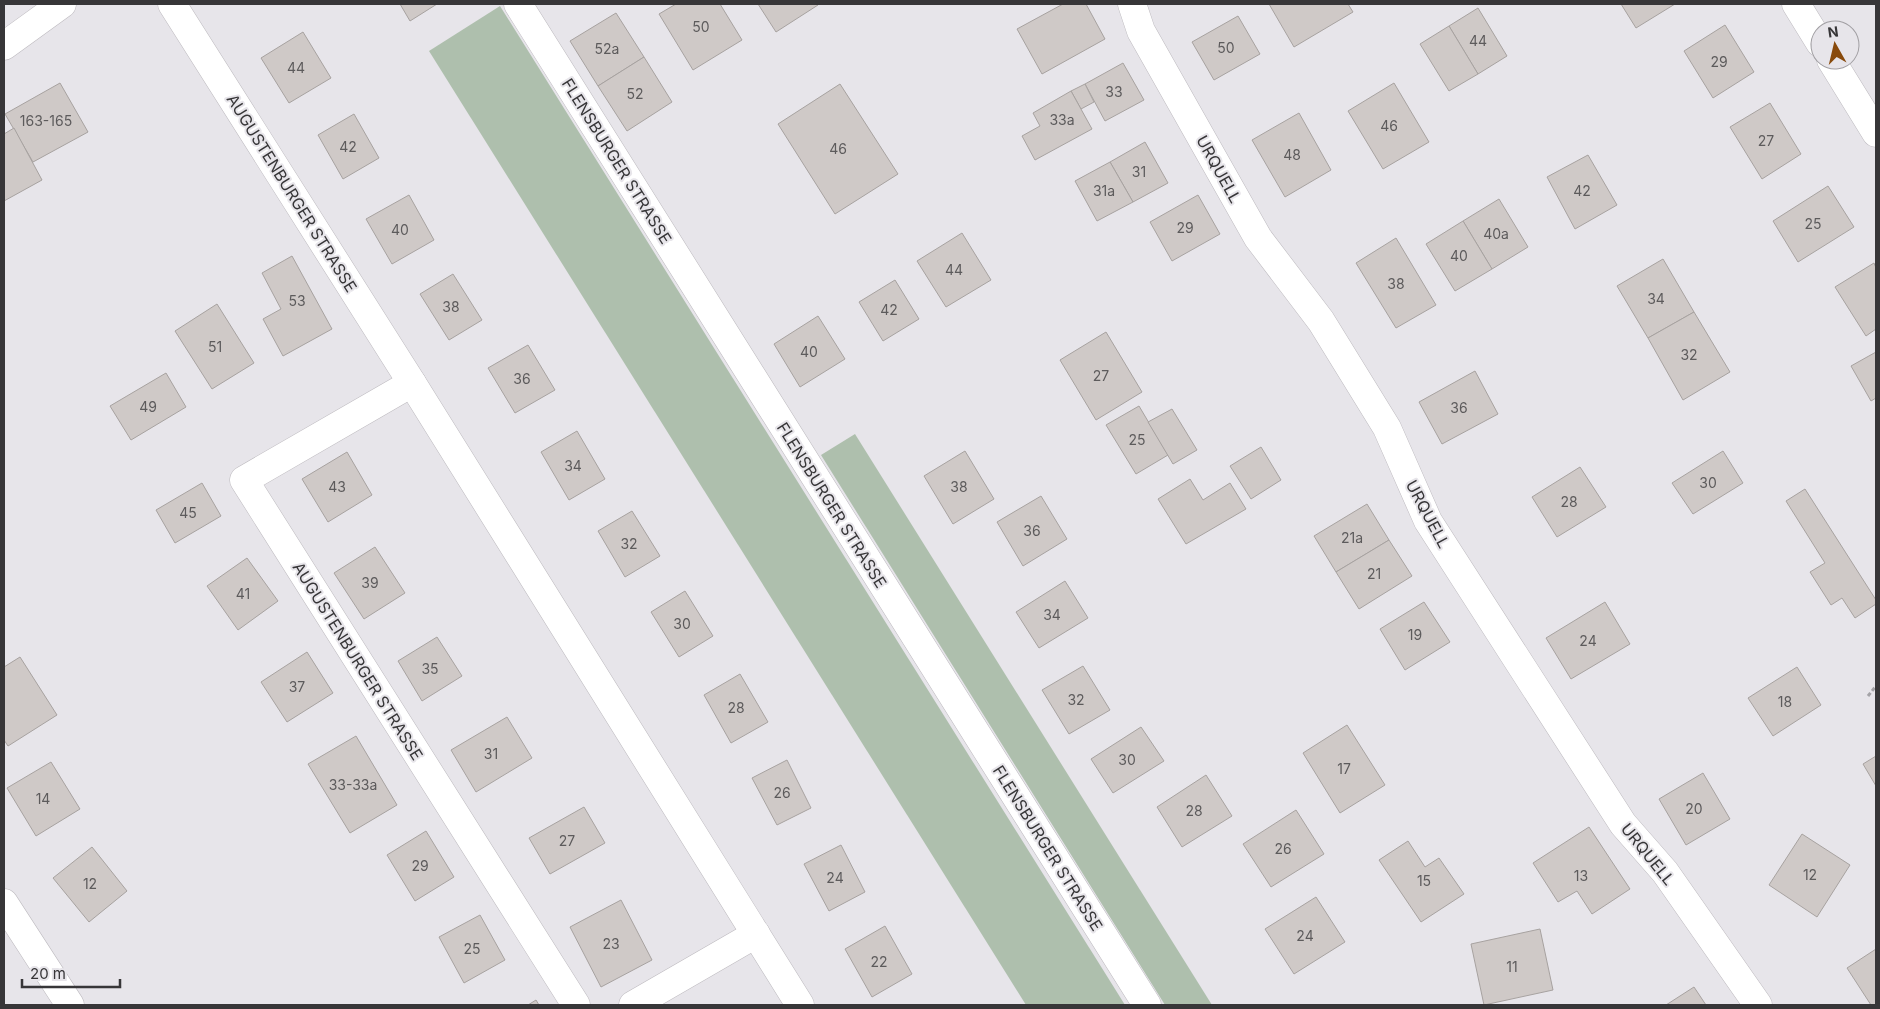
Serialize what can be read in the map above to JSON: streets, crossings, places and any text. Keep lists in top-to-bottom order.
{
  "streets": {
    "street": ["FLENSBURGER STRASSE", "URQUELL", "AUGUSTENBURGER STRASSE"]
  },
  "house_numbers": [
    "50",
    "44",
    "50",
    "52a",
    "29",
    "44",
    "33",
    "52",
    "33a",
    "163-165",
    "46",
    "27",
    "42",
    "46",
    "48",
    "31",
    "31a",
    "42",
    "25",
    "29",
    "40",
    "40a",
    "40",
    "44",
    "38",
    "34",
    "53",
    "38",
    "42",
    "51",
    "40",
    "32",
    "27",
    "36",
    "49",
    "36",
    "25",
    "34",
    "30",
    "43",
    "38",
    "28",
    "45",
    "36",
    "21a",
    "32",
    "21",
    "39",
    "41",
    "34",
    "30",
    "19",
    "24",
    "35",
    "37",
    "32",
    "18",
    "28",
    "31",
    "30",
    "17",
    "33-33a",
    "26",
    "14",
    "20",
    "28",
    "27",
    "26",
    "29",
    "12",
    "13",
    "24",
    "15",
    "12",
    "24",
    "23",
    "25",
    "22",
    "11"
  ],
  "scale_bar": "20 m",
  "north": "top"
}
